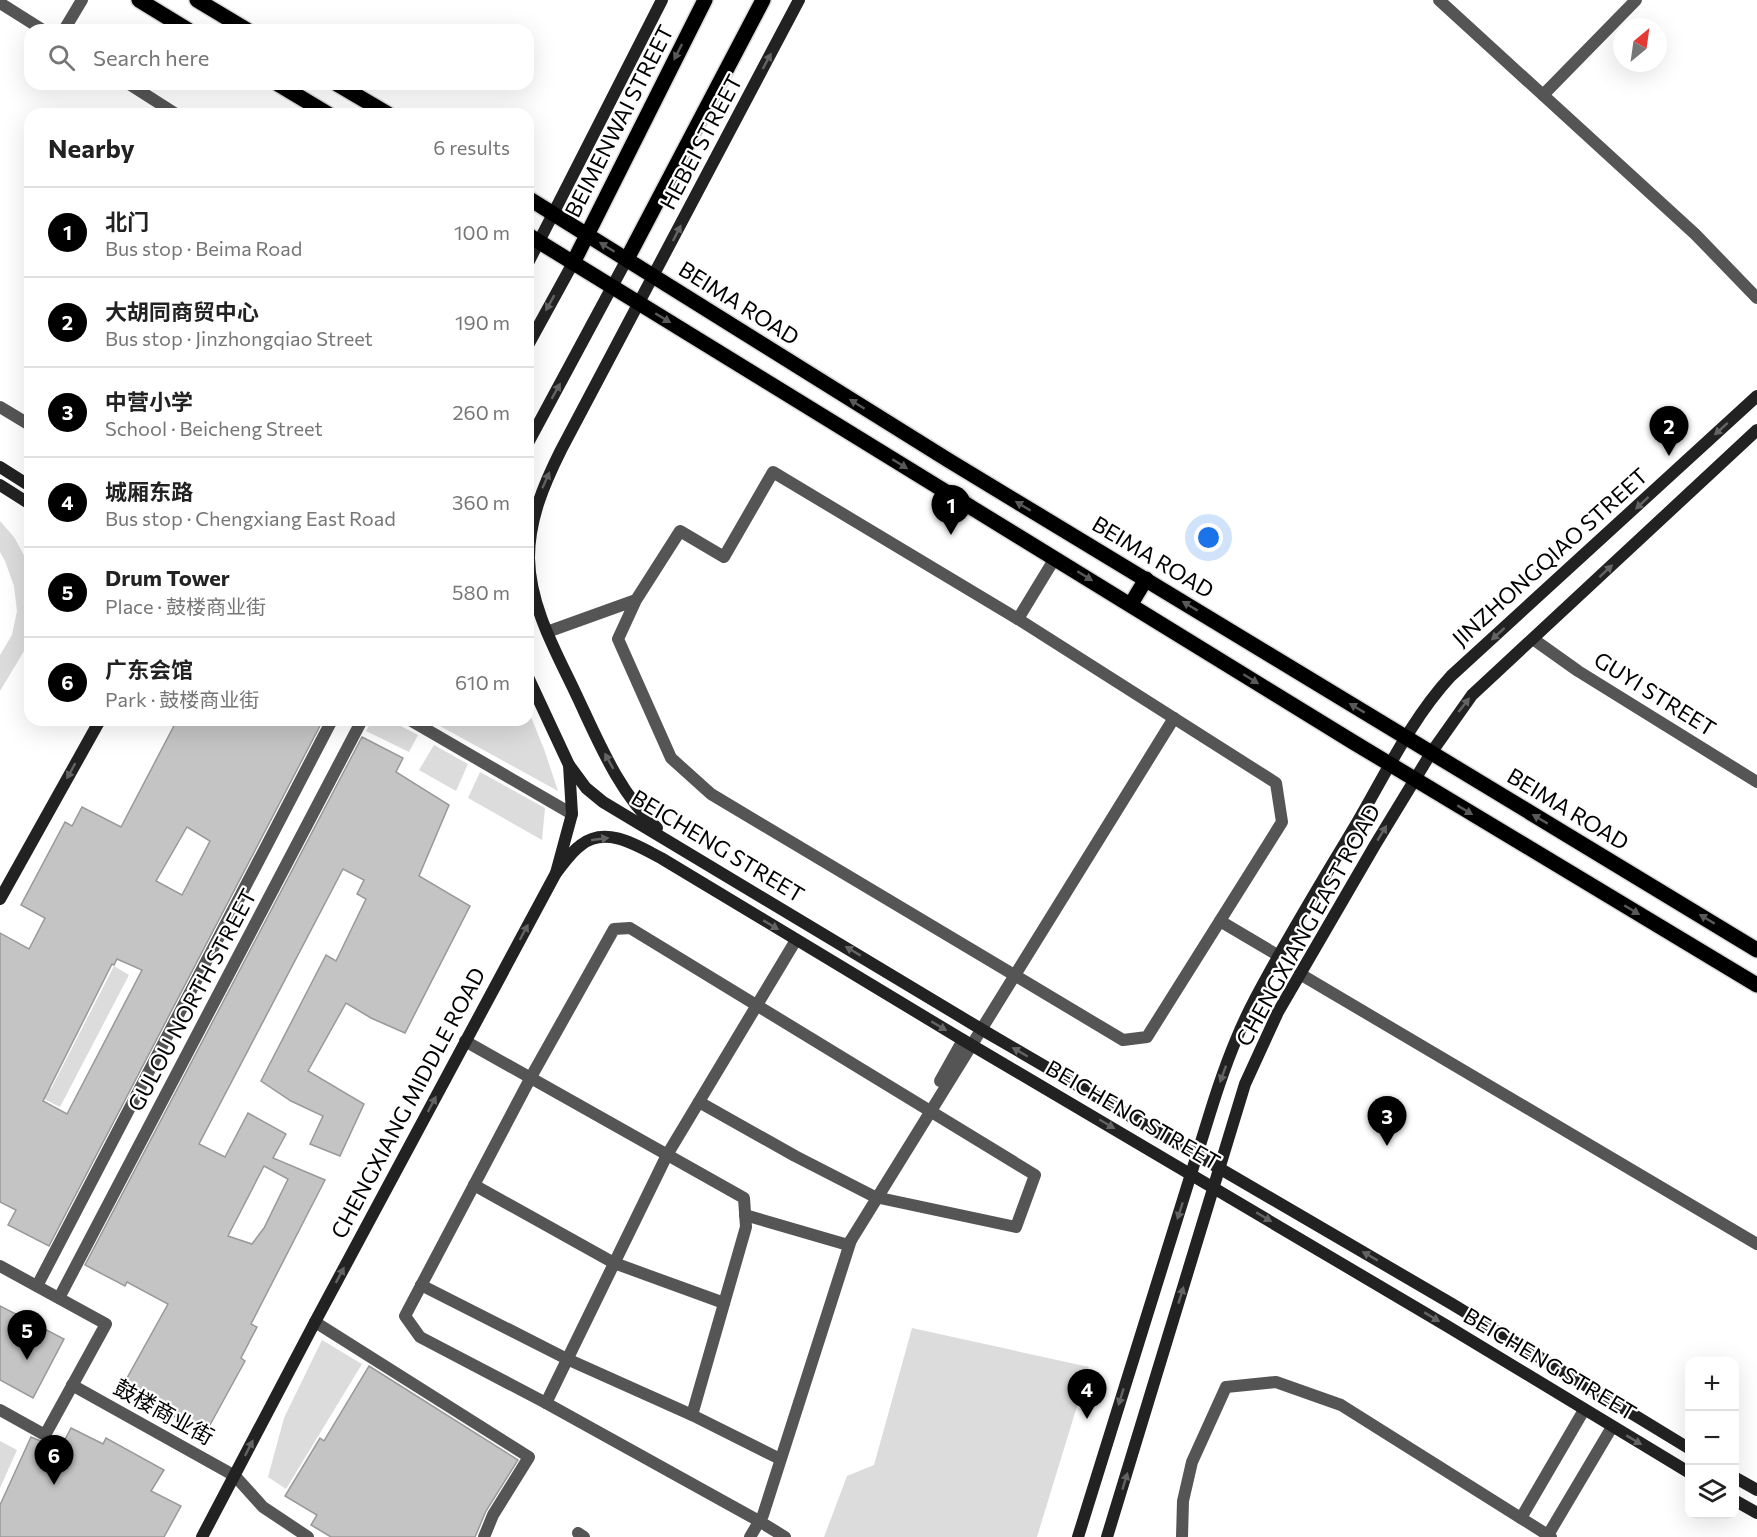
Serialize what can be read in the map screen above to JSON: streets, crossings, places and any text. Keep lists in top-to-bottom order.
{
  "streets": {
    "main road": ["BEIMENWAI STREET", "BEIMA ROAD"],
    "street": [
      "HEBEI STREET",
      "JINZHONGQIAO STREET",
      "GUYI STREET",
      "BEICHENG STREET",
      "CHENGXIANG EAST ROAD",
      "GULOU NORTH STREET",
      "CHENGXIANG MIDDLE ROAD",
      "鼓楼商业街"
    ]
  },
  "crossings": [
    ["BEIMENWAI STREET", "BEIMA ROAD"],
    ["HEBEI STREET", "BEIMA ROAD"],
    ["HEBEI STREET", "BEICHENG STREET"],
    ["BEIMA ROAD", "JINZHONGQIAO STREET"],
    ["BEIMA ROAD", "CHENGXIANG EAST ROAD"],
    ["JINZHONGQIAO STREET", "GUYI STREET"],
    ["JINZHONGQIAO STREET", "CHENGXIANG EAST ROAD"],
    ["BEICHENG STREET", "CHENGXIANG EAST ROAD"],
    ["BEICHENG STREET", "CHENGXIANG MIDDLE ROAD"],
    ["CHENGXIANG MIDDLE ROAD", "鼓楼商业街"]
  ],
  "one_way": ["HEBEI STREET"],
  "north": "top right",
  "page": {
    "search": "Search here",
    "heading": ["Nearby", "6 results"],
    "list": [
      {
        "mark": "1",
        "name": "北门",
        "note": "Bus stop · Beima Road",
        "value": "100 m"
      },
      {
        "mark": "2",
        "name": "大胡同商贸中心",
        "note": "Bus stop · Jinzhongqiao Street",
        "value": "190 m"
      },
      {
        "mark": "3",
        "name": "中营小学",
        "note": "School · Beicheng Street",
        "value": "260 m"
      },
      {
        "mark": "4",
        "name": "城厢东路",
        "note": "Bus stop · Chengxiang East Road",
        "value": "360 m"
      },
      {
        "mark": "5",
        "name": "Drum Tower",
        "note": "Place · 鼓楼商业街",
        "value": "580 m"
      },
      {
        "mark": "6",
        "name": "广东会馆",
        "note": "Park · 鼓楼商业街",
        "value": "610 m"
      }
    ],
    "pins": [
      "2",
      "1",
      "3",
      "5",
      "4",
      "6"
    ],
    "map_buttons": ["+", "−"]
  }
}
